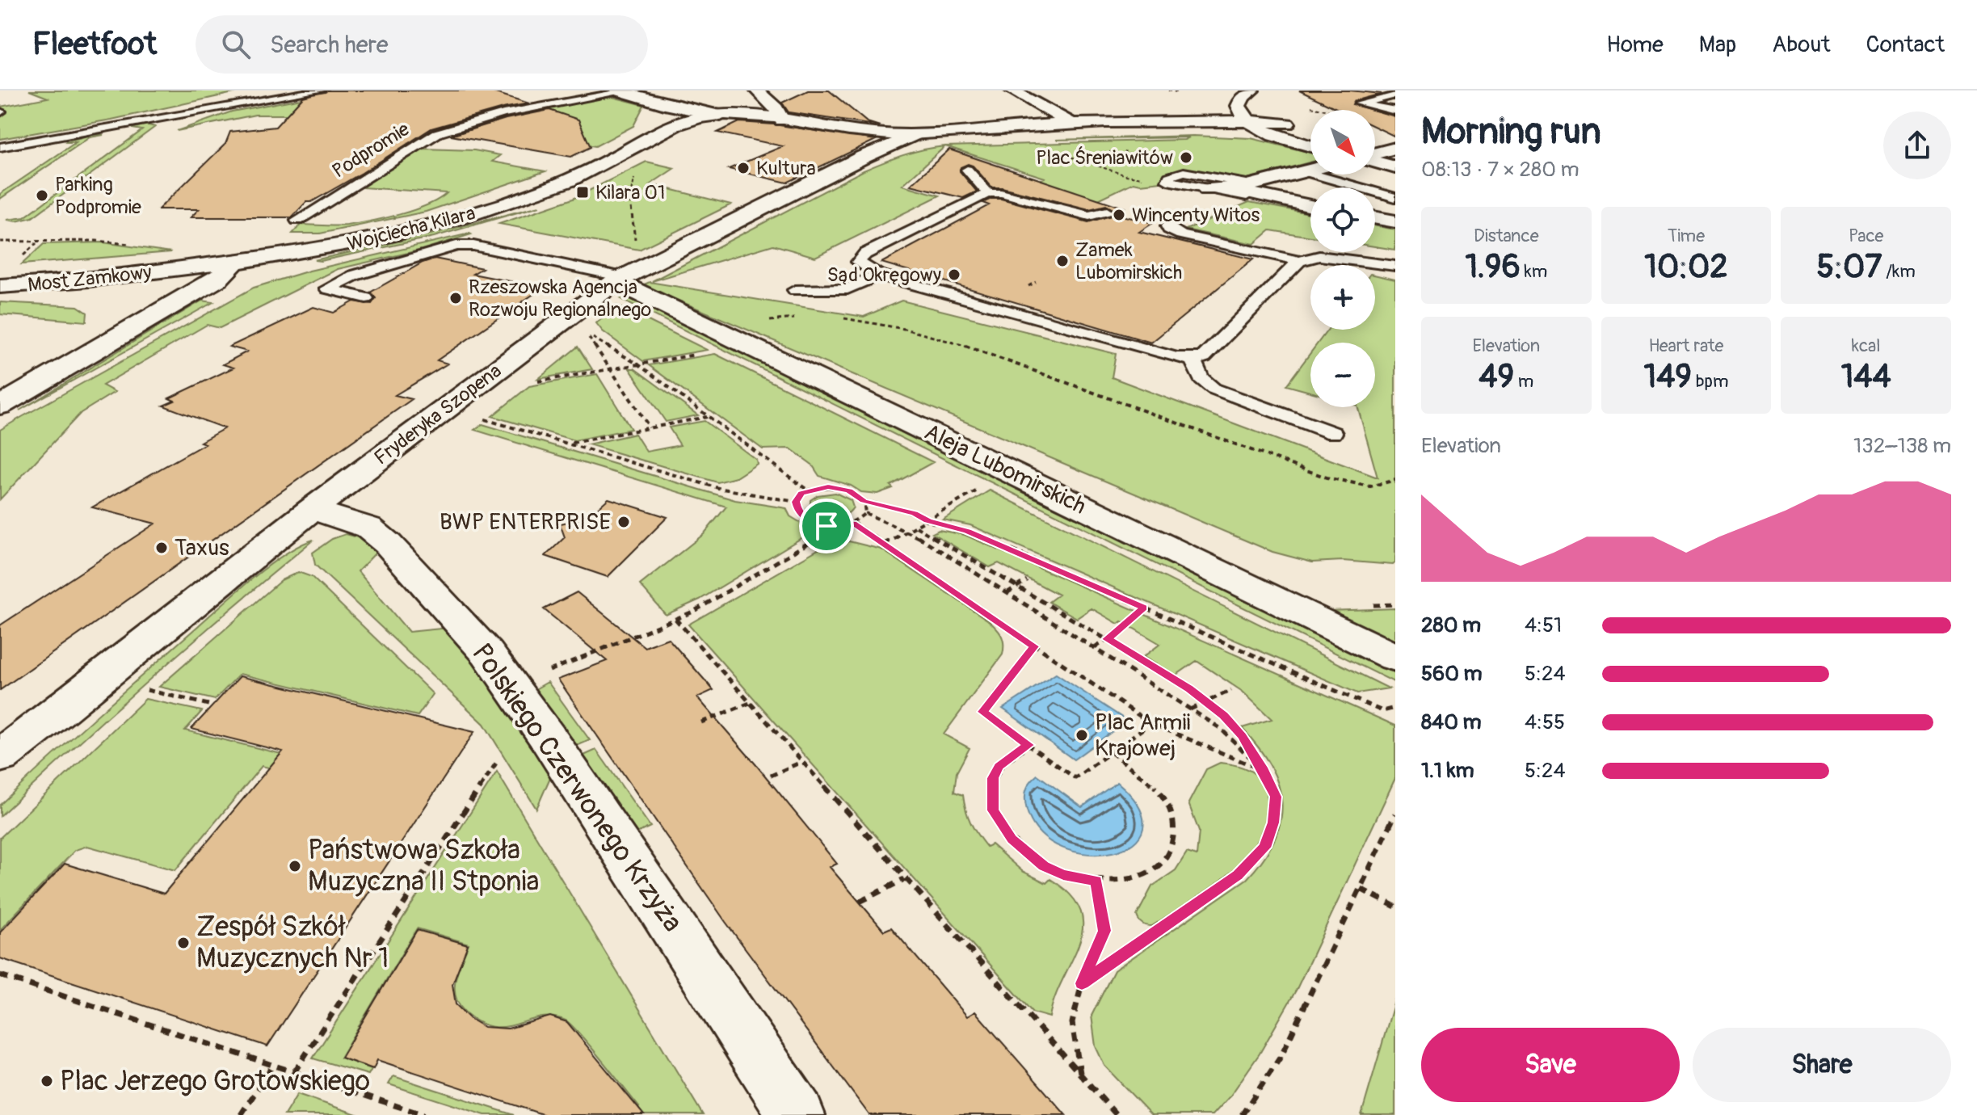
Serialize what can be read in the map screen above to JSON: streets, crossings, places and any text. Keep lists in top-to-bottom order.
{
  "streets": {
    "street": [
      "Podpromie",
      "Wojciecha Kilara",
      "Most Zamkowy",
      "Fryderyka Szopena",
      "Aleja Lubomirskich",
      "Polskiego Czerwonego Krzyża"
    ]
  },
  "crossings": [
    ["Podpromie", "Wojciecha Kilara"],
    ["Podpromie", "Fryderyka Szopena"],
    ["Wojciecha Kilara", "Most Zamkowy"],
    ["Fryderyka Szopena", "Aleja Lubomirskich"],
    ["Fryderyka Szopena", "Polskiego Czerwonego Krzyża"]
  ],
  "places": {
    "other": [
      "Plac Śreniawitów",
      "Kultura",
      "Parking Podpromie",
      "Wincenty Witos",
      "Zamek Lubomirskich",
      "Sąd Okręgowy",
      "Rzeszowska Agencja Rozwoju Regionalnego",
      "BWP ENTERPRISE",
      "Taxus",
      "Plac Armii Krajowej",
      "Państwowa Szkoła Muzyczna II Stponia",
      "Zespół Szkół Muzycznych Nr 1",
      "Plac Jerzego Grotowskiego"
    ],
    "transit": ["Kilara 01"]
  },
  "north": "bottom right",
  "page": {
    "header": "Fleetfoot",
    "search": "Search here",
    "nav": [
      "Home",
      "Map",
      "About",
      "Contact"
    ],
    "heading": ["Morning run", "08:13 · 7 × 280 m"],
    "map_buttons": ["+", "−"],
    "stats": [
      ["Distance", "1.96 km"],
      ["Time", "10:02"],
      ["Pace", "5:07 /km"],
      ["Elevation", "49 m"],
      ["Heart rate", "149 bpm"],
      ["kcal", "144"]
    ],
    "chart": ["Elevation", "132–138 m"],
    "list": [
      {
        "name": "280 m",
        "note": "4:51"
      },
      {
        "name": "560 m",
        "note": "5:24"
      },
      {
        "name": "840 m",
        "note": "4:55"
      },
      {
        "name": "1.1 km",
        "note": "5:24"
      }
    ],
    "buttons": ["Save", "Share"]
  }
}
